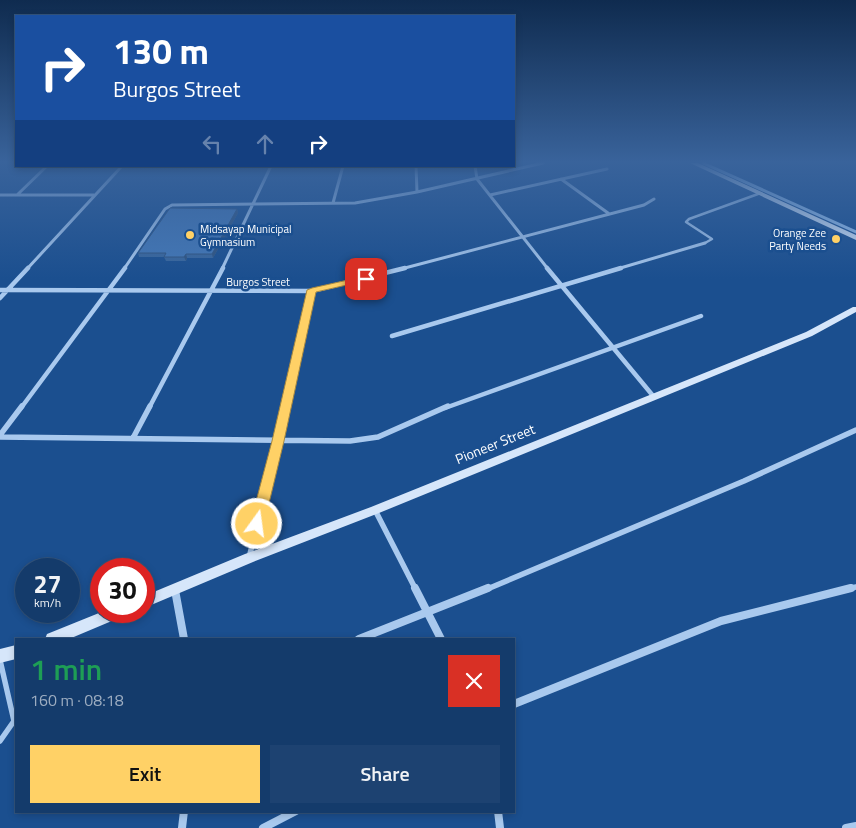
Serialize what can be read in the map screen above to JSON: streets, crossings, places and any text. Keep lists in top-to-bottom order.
{
  "streets": {
    "main road": ["Pioneer Street"],
    "street": ["Burgos Street"]
  },
  "places": ["Midsayap Municipal Gymnasium", "Orange Zee Party Needs"],
  "page": {
    "turn": ["130 m", "Burgos Street"],
    "speed": "27 km/h",
    "limit": "30",
    "heading": ["1 min", "160 m · 08:18"],
    "buttons": ["Exit", "Share"]
  }
}
